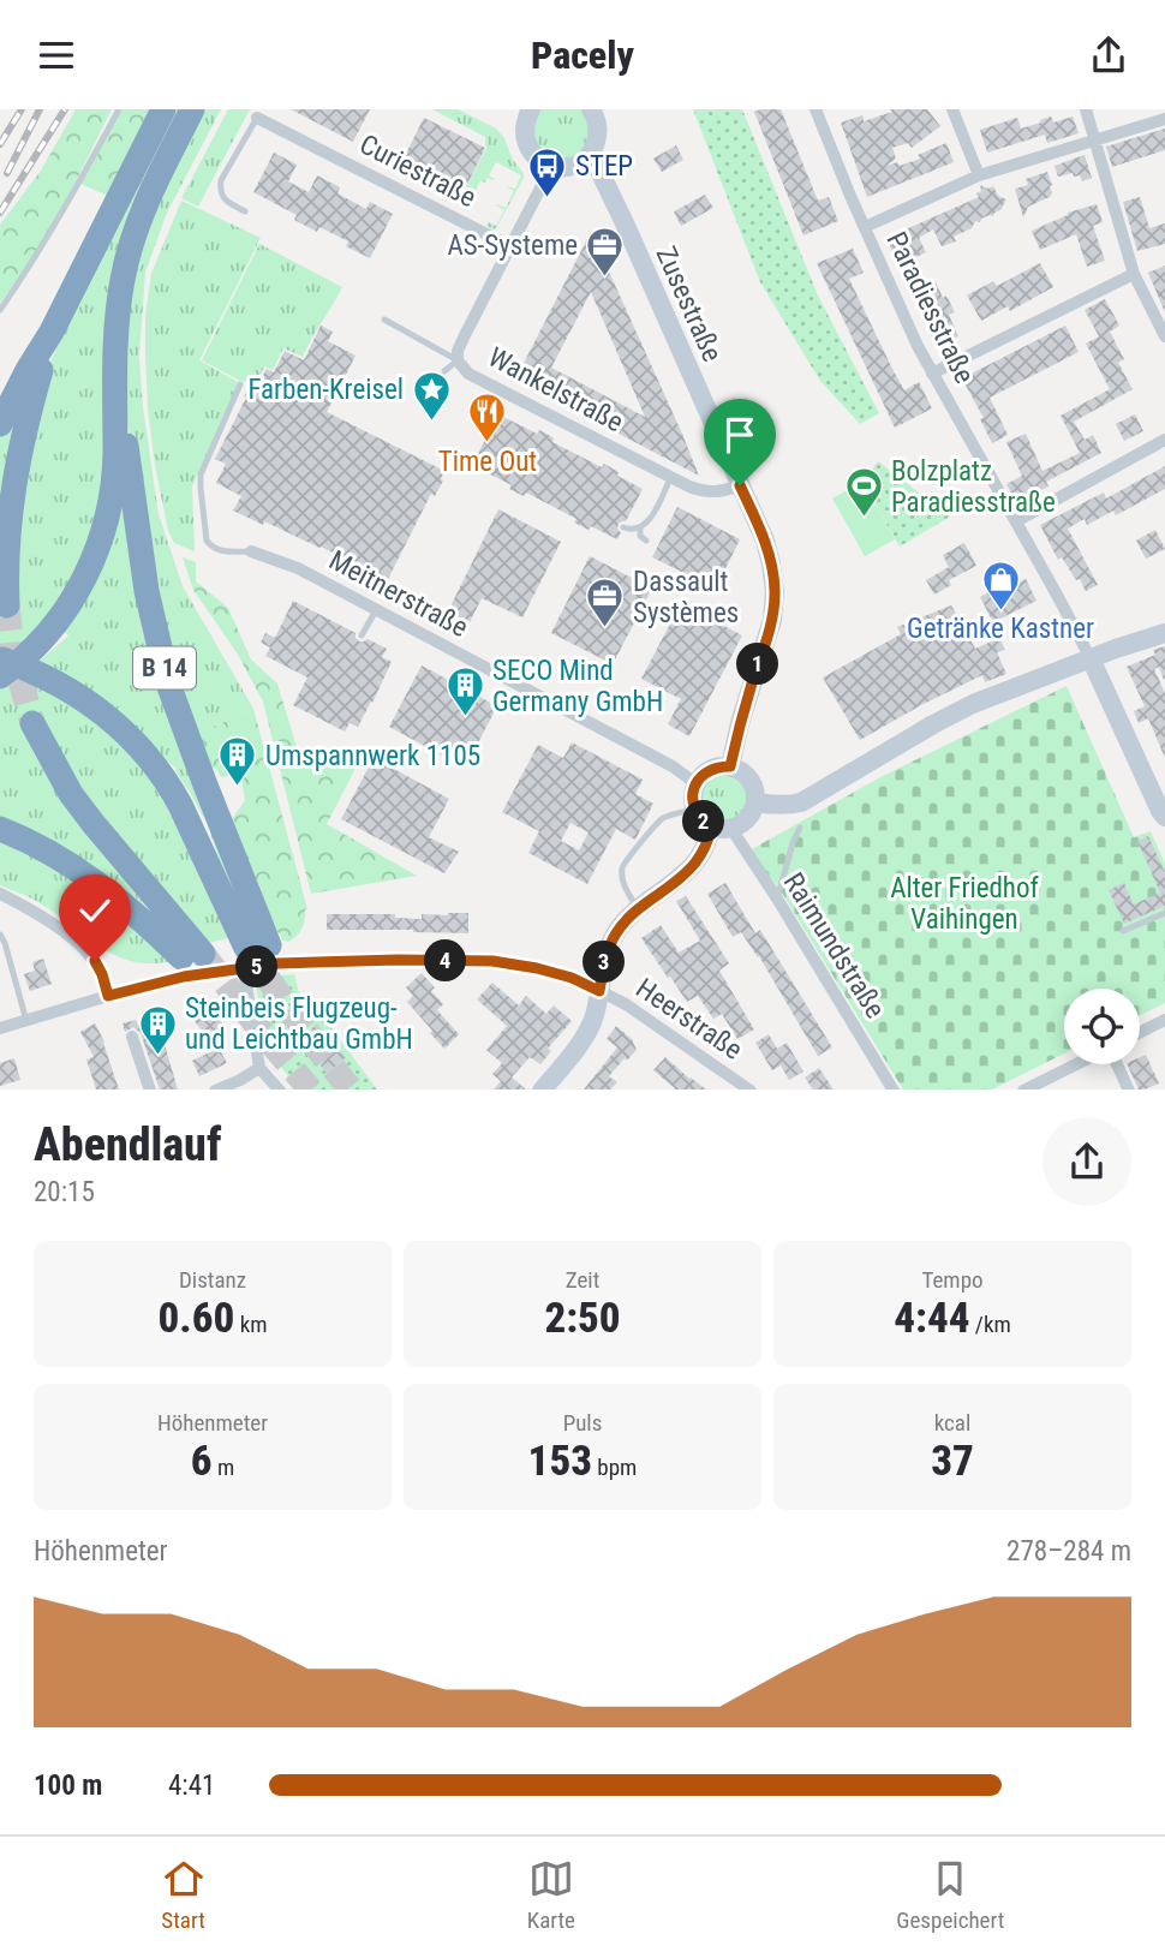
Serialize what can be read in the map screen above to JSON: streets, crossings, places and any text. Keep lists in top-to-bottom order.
{
  "streets": {
    "highway": ["B 14"],
    "street": [
      "Curiestraße",
      "Zusestraße",
      "Paradiesstraße",
      "Wankelstraße",
      "Meitnerstraße",
      "Raimundstraße",
      "Heerstraße"
    ]
  },
  "crossings": [
    ["Curiestraße", "Wankelstraße"],
    ["Zusestraße", "Wankelstraße"],
    ["Zusestraße", "Meitnerstraße"],
    ["Zusestraße", "Raimundstraße"],
    ["Meitnerstraße", "Raimundstraße"],
    ["B 14", "Heerstraße"]
  ],
  "parks": ["Alter Friedhof Vaihingen"],
  "places": {
    "bus stop": ["STEP"],
    "office": ["AS-Systeme", "Dassault Systèmes"],
    "place": ["Farben-Kreisel"],
    "restaurant": ["Time Out"],
    "sports": ["Bolzplatz Paradiesstraße"],
    "shop": ["Getränke Kastner"],
    "building": ["SECO Mind Germany GmbH", "Umspannwerk 1105", "Steinbeis Flugzeug- und Leichtbau GmbH"]
  },
  "page": {
    "header": "Pacely",
    "pins": [
      "1",
      "2",
      "4",
      "3",
      "5"
    ],
    "heading": ["Abendlauf", "20:15"],
    "stats": [
      ["Distanz", "0.60 km"],
      ["Zeit", "2:50"],
      ["Tempo", "4:44 /km"],
      ["Höhenmeter", "6 m"],
      ["Puls", "153 bpm"],
      ["kcal", "37"]
    ],
    "chart": ["Höhenmeter", "278–284 m"],
    "list": [
      {
        "name": "100 m",
        "note": "4:41"
      }
    ],
    "tabs": ["Start", "Karte", "Gespeichert"]
  }
}
